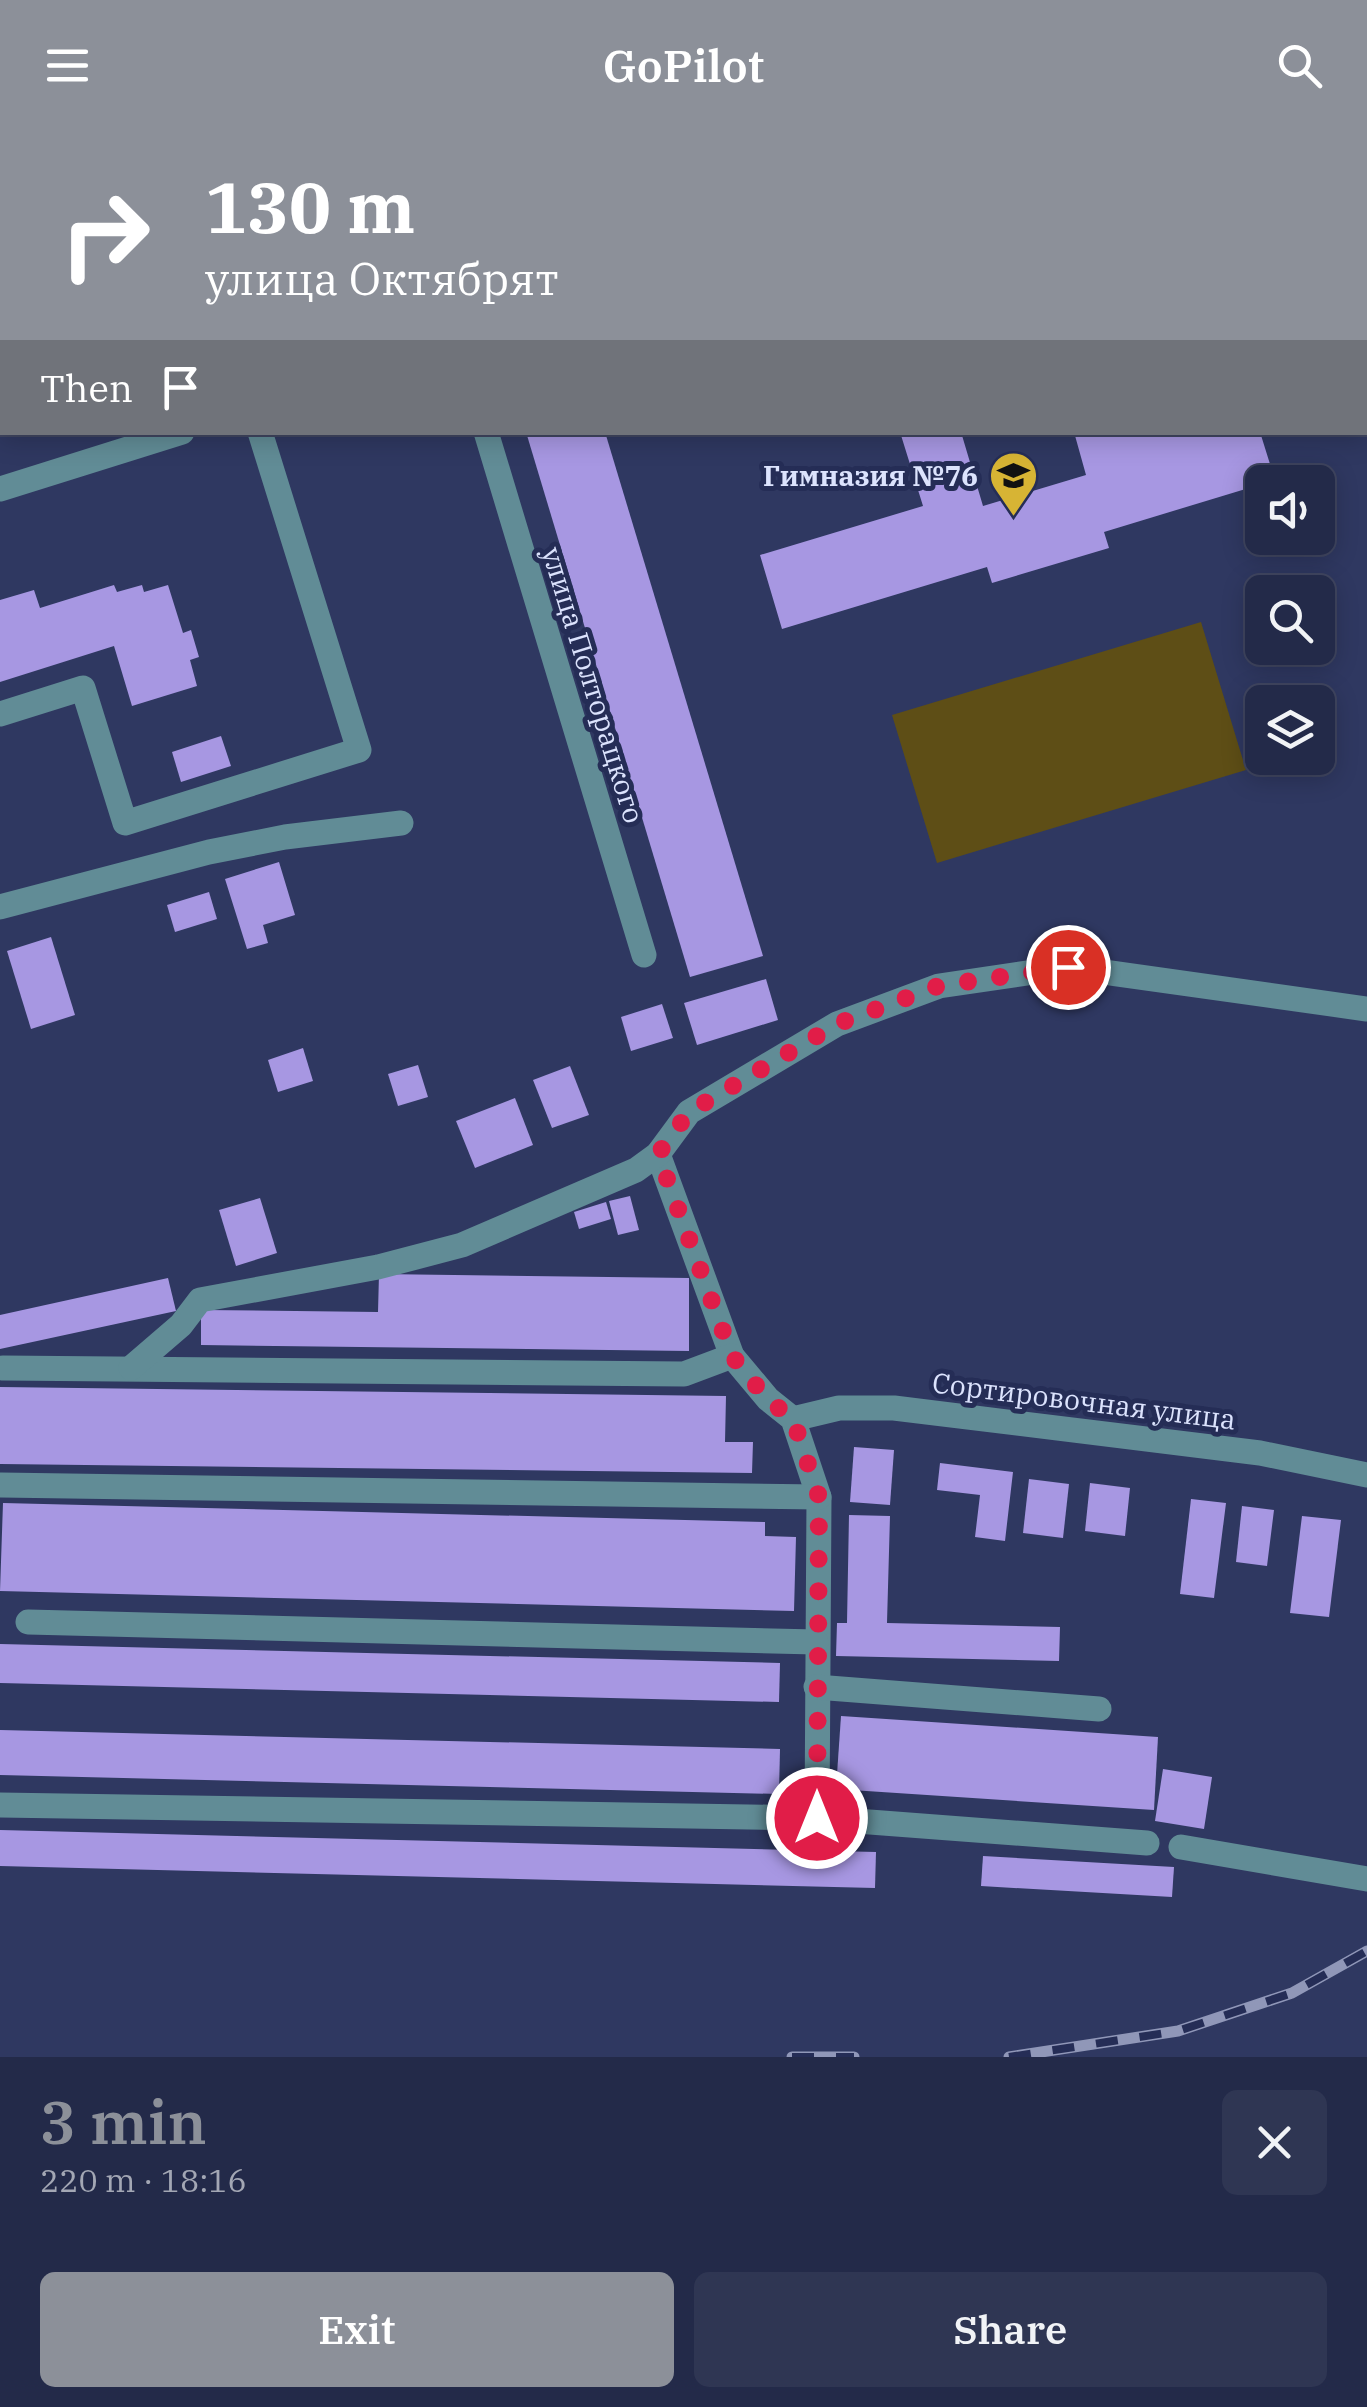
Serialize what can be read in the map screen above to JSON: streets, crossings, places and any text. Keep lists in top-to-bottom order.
{
  "streets": {
    "street": ["улица Полторацкого", "Сортировочная улица"]
  },
  "places": {
    "school or university": ["Гимназия №76"]
  },
  "page": {
    "header": "GoPilot",
    "turn": ["130 m", "улица Октябрят"],
    "then": "Then",
    "heading": ["3 min", "220 m · 18:16"],
    "buttons": ["Exit", "Share"]
  }
}
